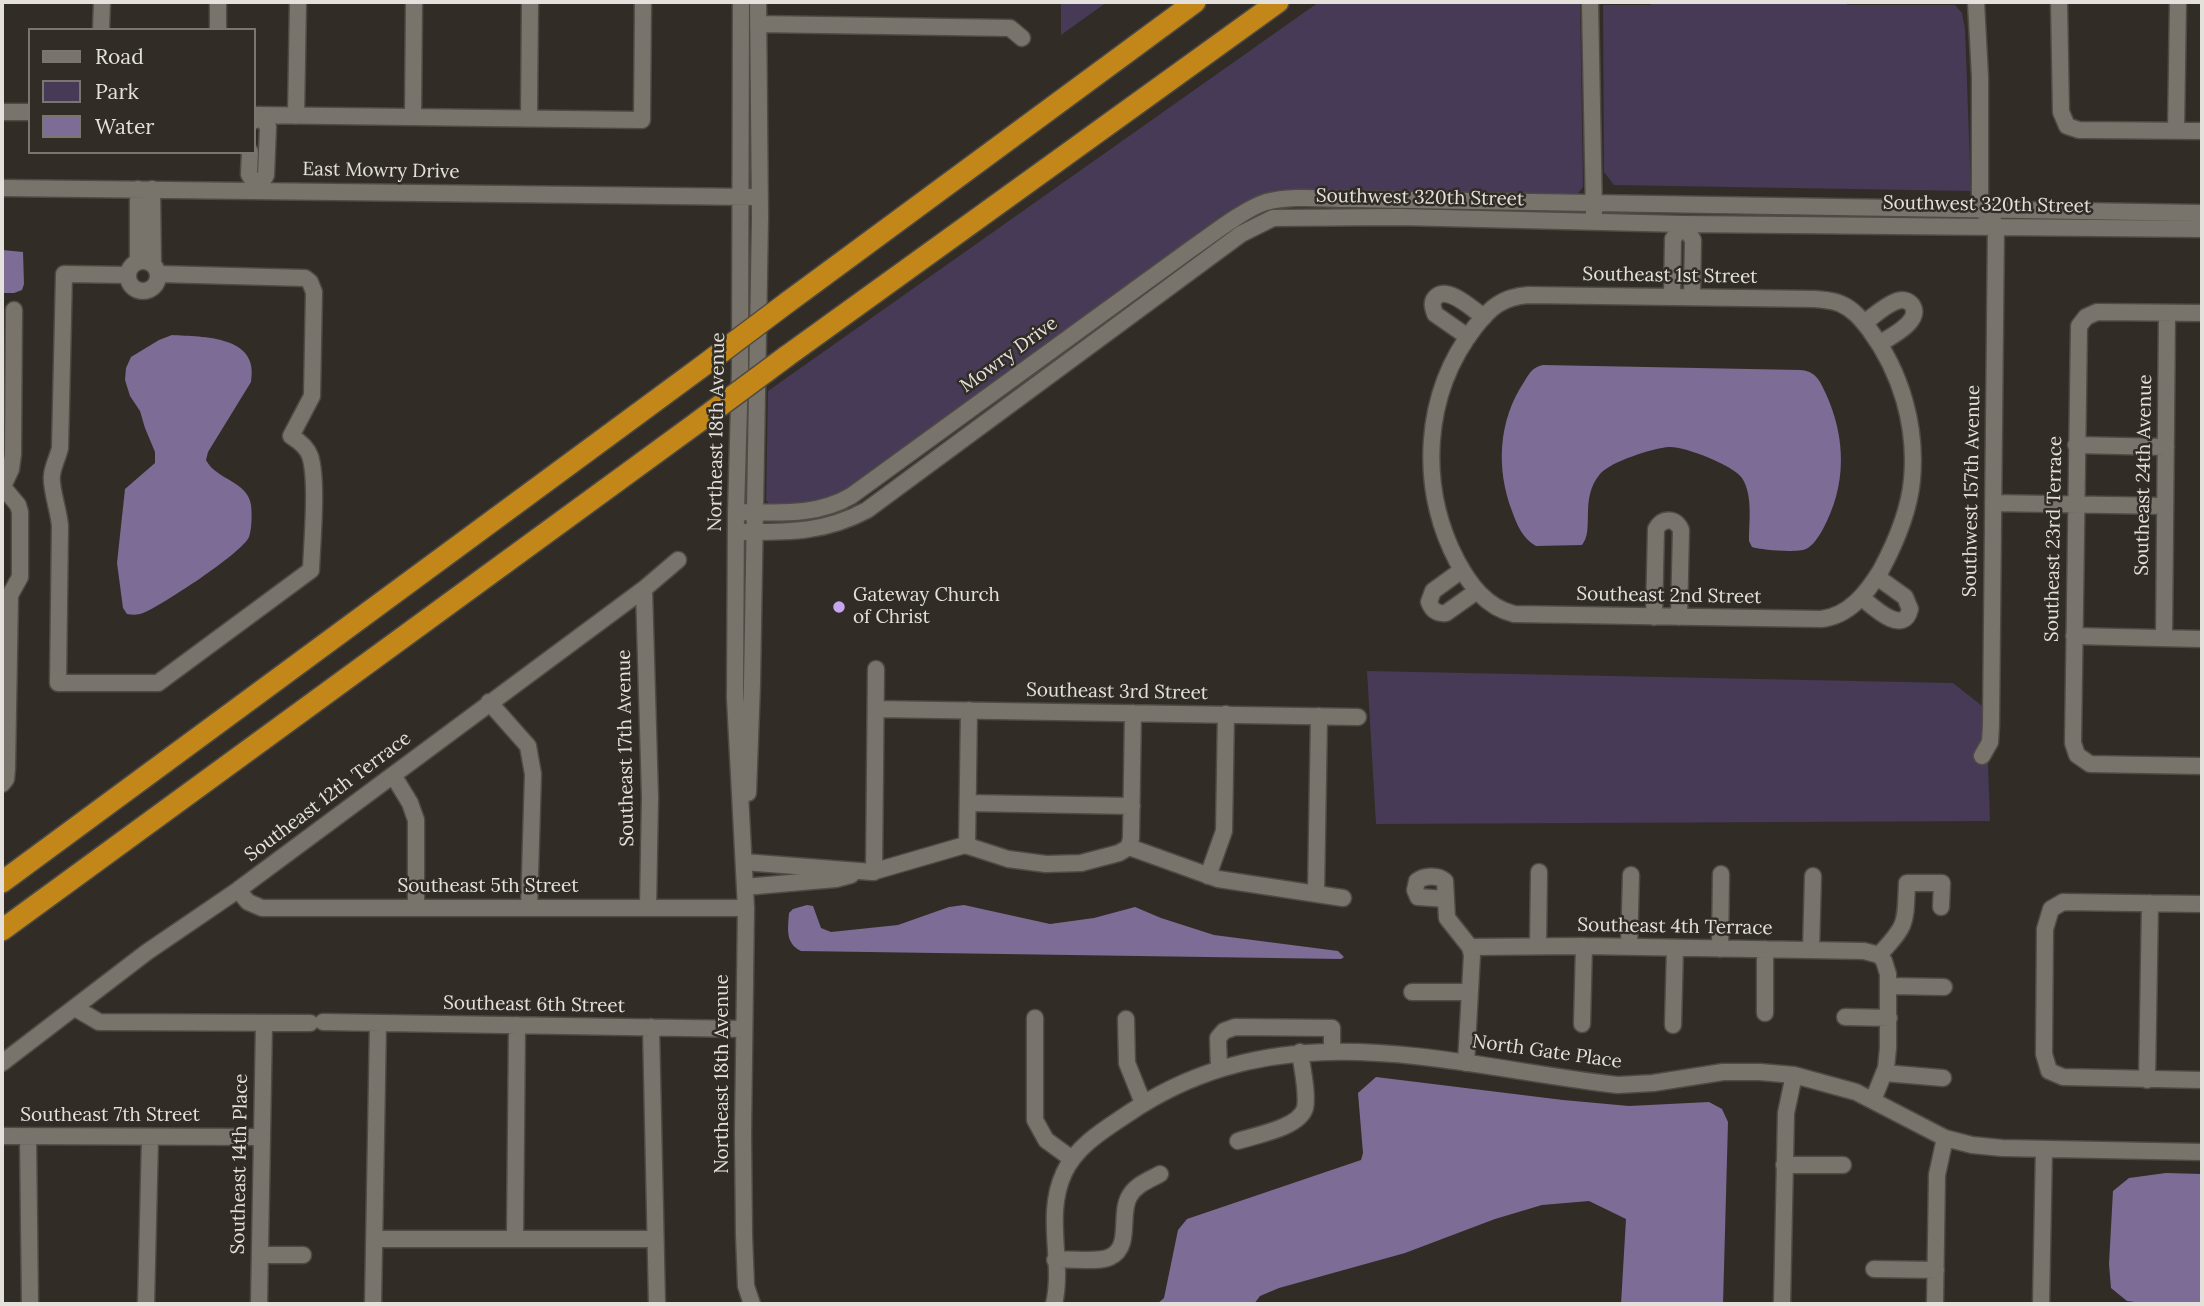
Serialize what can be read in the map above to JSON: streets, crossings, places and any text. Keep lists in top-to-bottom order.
{
  "streets": {
    "street": [
      "East Mowry Drive",
      "Southwest 320th Street",
      "Southeast 1st Street",
      "Mowry Drive",
      "Northeast 18th Avenue",
      "Southeast 24th Avenue",
      "Southwest 157th Avenue",
      "Southeast 23rd Terrace",
      "Southeast 2nd Street",
      "Southeast 3rd Street",
      "Southeast 17th Avenue",
      "Southeast 12th Terrace",
      "Southeast 5th Street",
      "Southeast 4th Terrace",
      "Southeast 6th Street",
      "North Gate Place",
      "Southeast 7th Street",
      "Southeast 14th Place"
    ]
  },
  "crossings": [
    ["East Mowry Drive", "Northeast 18th Avenue"],
    ["Southwest 320th Street", "Mowry Drive"],
    ["Southwest 320th Street", "Northeast 18th Avenue"],
    ["Southwest 320th Street", "Southwest 157th Avenue"],
    ["Southeast 1st Street", "Southeast 2nd Street"],
    ["Mowry Drive", "Northeast 18th Avenue"],
    ["Northeast 18th Avenue", "Southeast 5th Street"],
    ["Northeast 18th Avenue", "Southeast 6th Street"],
    ["Southeast 24th Avenue", "Southeast 23rd Terrace"],
    ["Southeast 17th Avenue", "Southeast 12th Terrace"],
    ["Southeast 17th Avenue", "Southeast 5th Street"],
    ["Southeast 12th Terrace", "Southeast 5th Street"],
    ["Southeast 12th Terrace", "Southeast 6th Street"],
    ["Southeast 6th Street", "Southeast 14th Place"],
    ["Southeast 7th Street", "Southeast 14th Place"]
  ],
  "places": ["Gateway Church of Christ"],
  "legend": ["Road", "Park", "Water"]
}
